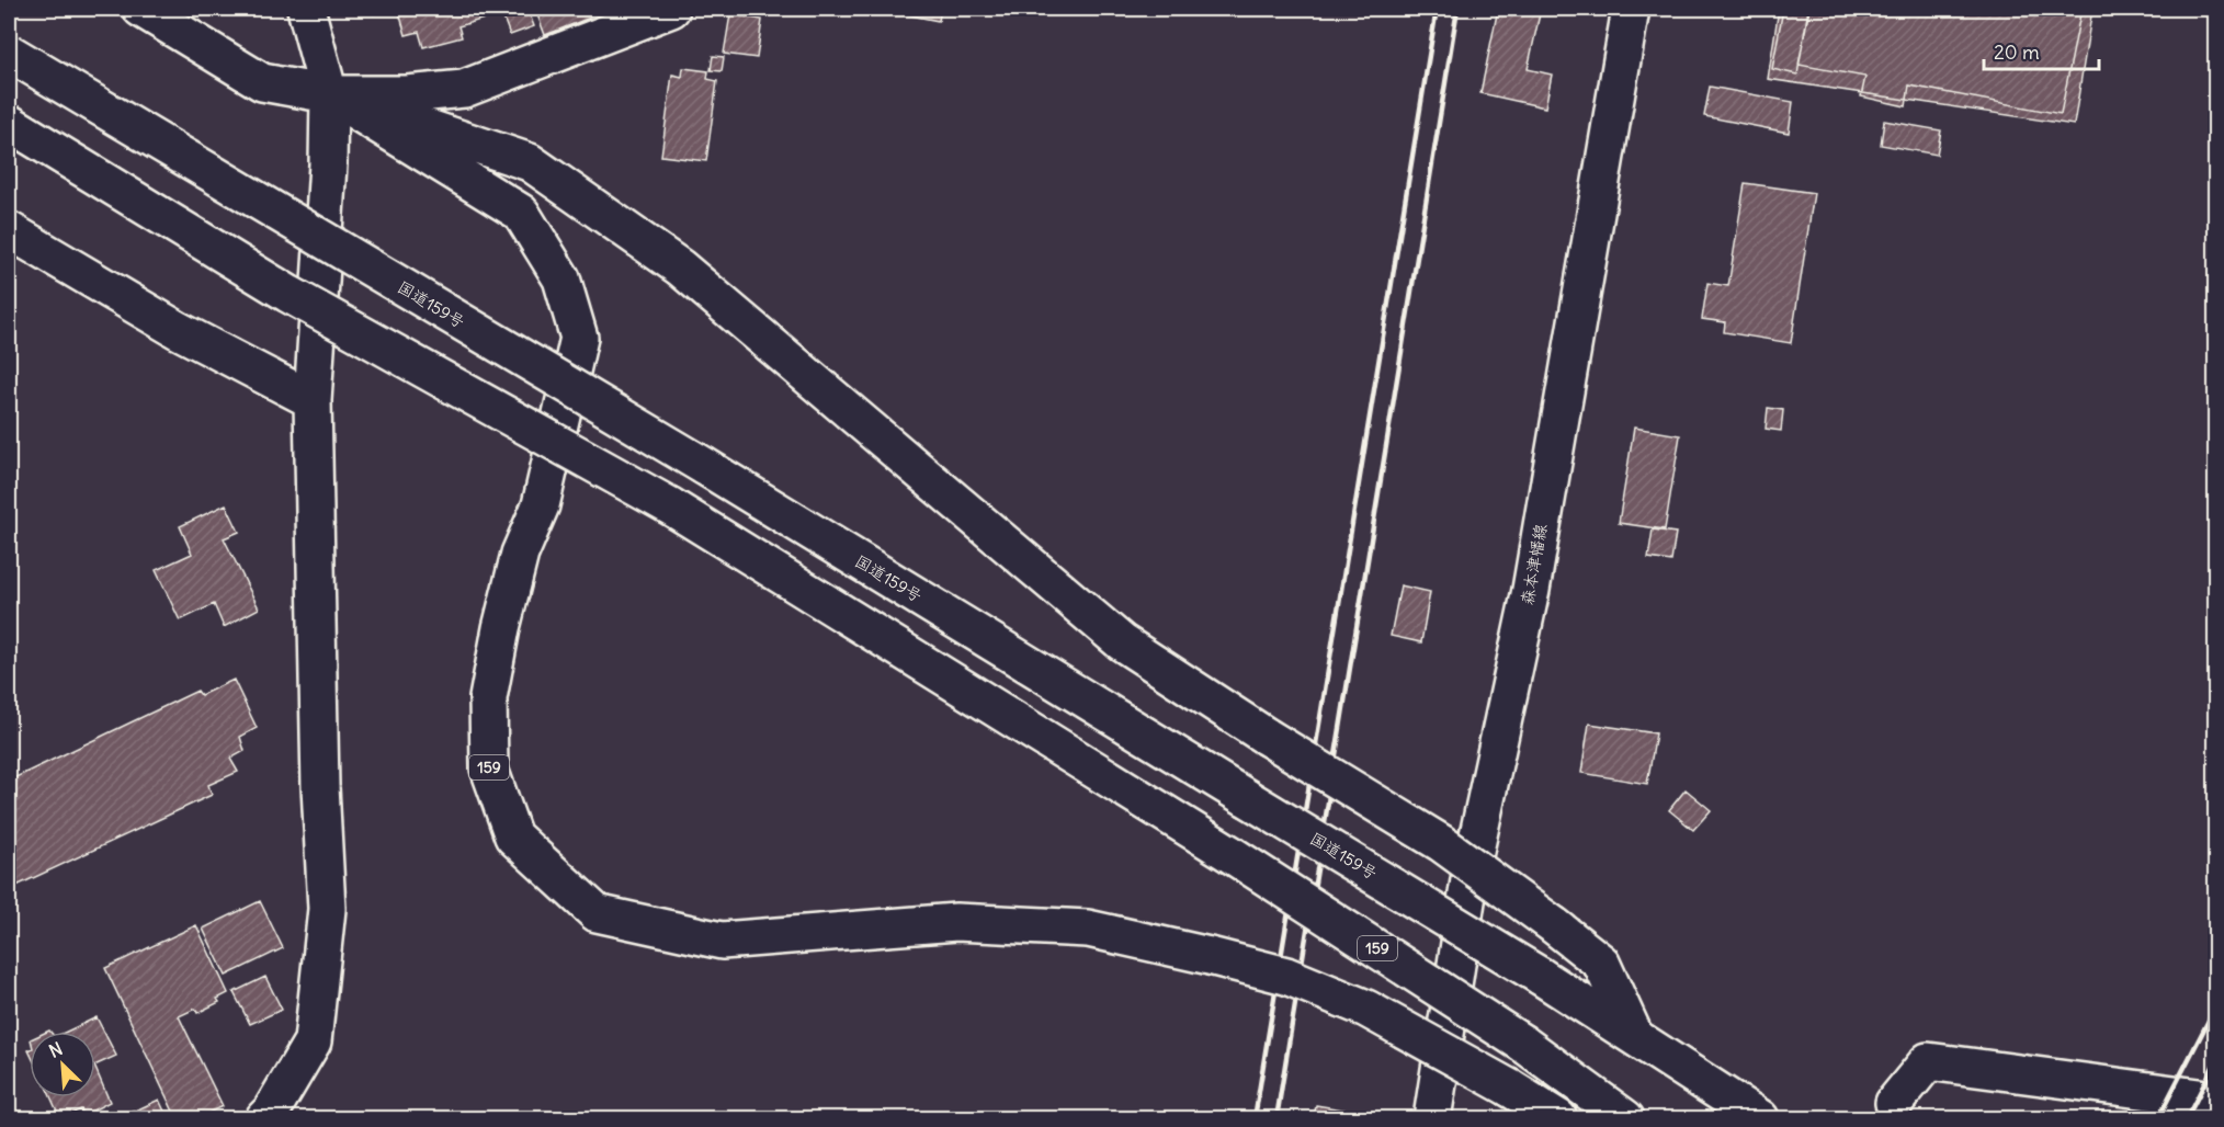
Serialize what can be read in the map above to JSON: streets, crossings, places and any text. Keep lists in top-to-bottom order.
{
  "streets": {
    "main road": ["国道159号", "森本津幡線", "159"]
  },
  "scale_bar": "20 m",
  "north": "top left"
}
